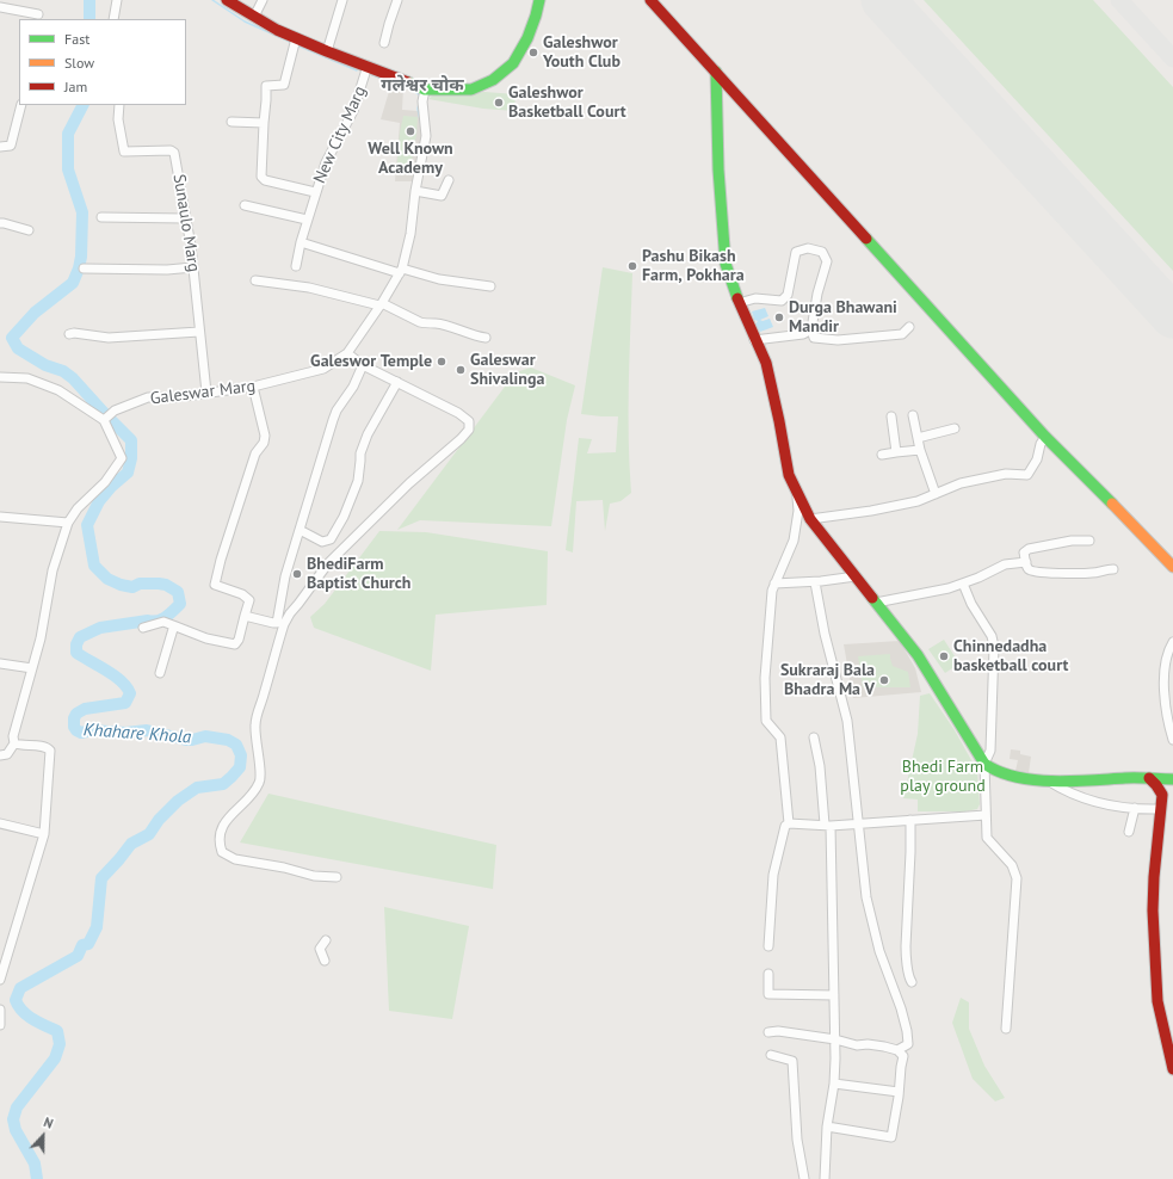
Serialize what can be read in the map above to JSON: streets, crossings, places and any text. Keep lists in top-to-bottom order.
{
  "streets": {
    "street": ["New City Marg", "Sunaulo Marg", "Galeswar Marg"]
  },
  "crossings": [
    ["Sunaulo Marg", "Galeswar Marg"]
  ],
  "districts": ["गलेश्वर चोक"],
  "water": ["Khahare Khola"],
  "parks": ["Bhedi Farm play ground"],
  "places": [
    "Galeshwor Youth Club",
    "Galeshwor Basketball Court",
    "Well Known Academy",
    "Pashu Bikash Farm, Pokhara",
    "Durga Bhawani Mandir",
    "Galeswor Temple",
    "Galeswar Shivalinga",
    "BhediFarm Baptist Church",
    "Chinnedadha basketball court",
    "Sukraraj Bala Bhadra Ma V"
  ],
  "legend": ["Fast", "Slow", "Jam"],
  "north": "top"
}
